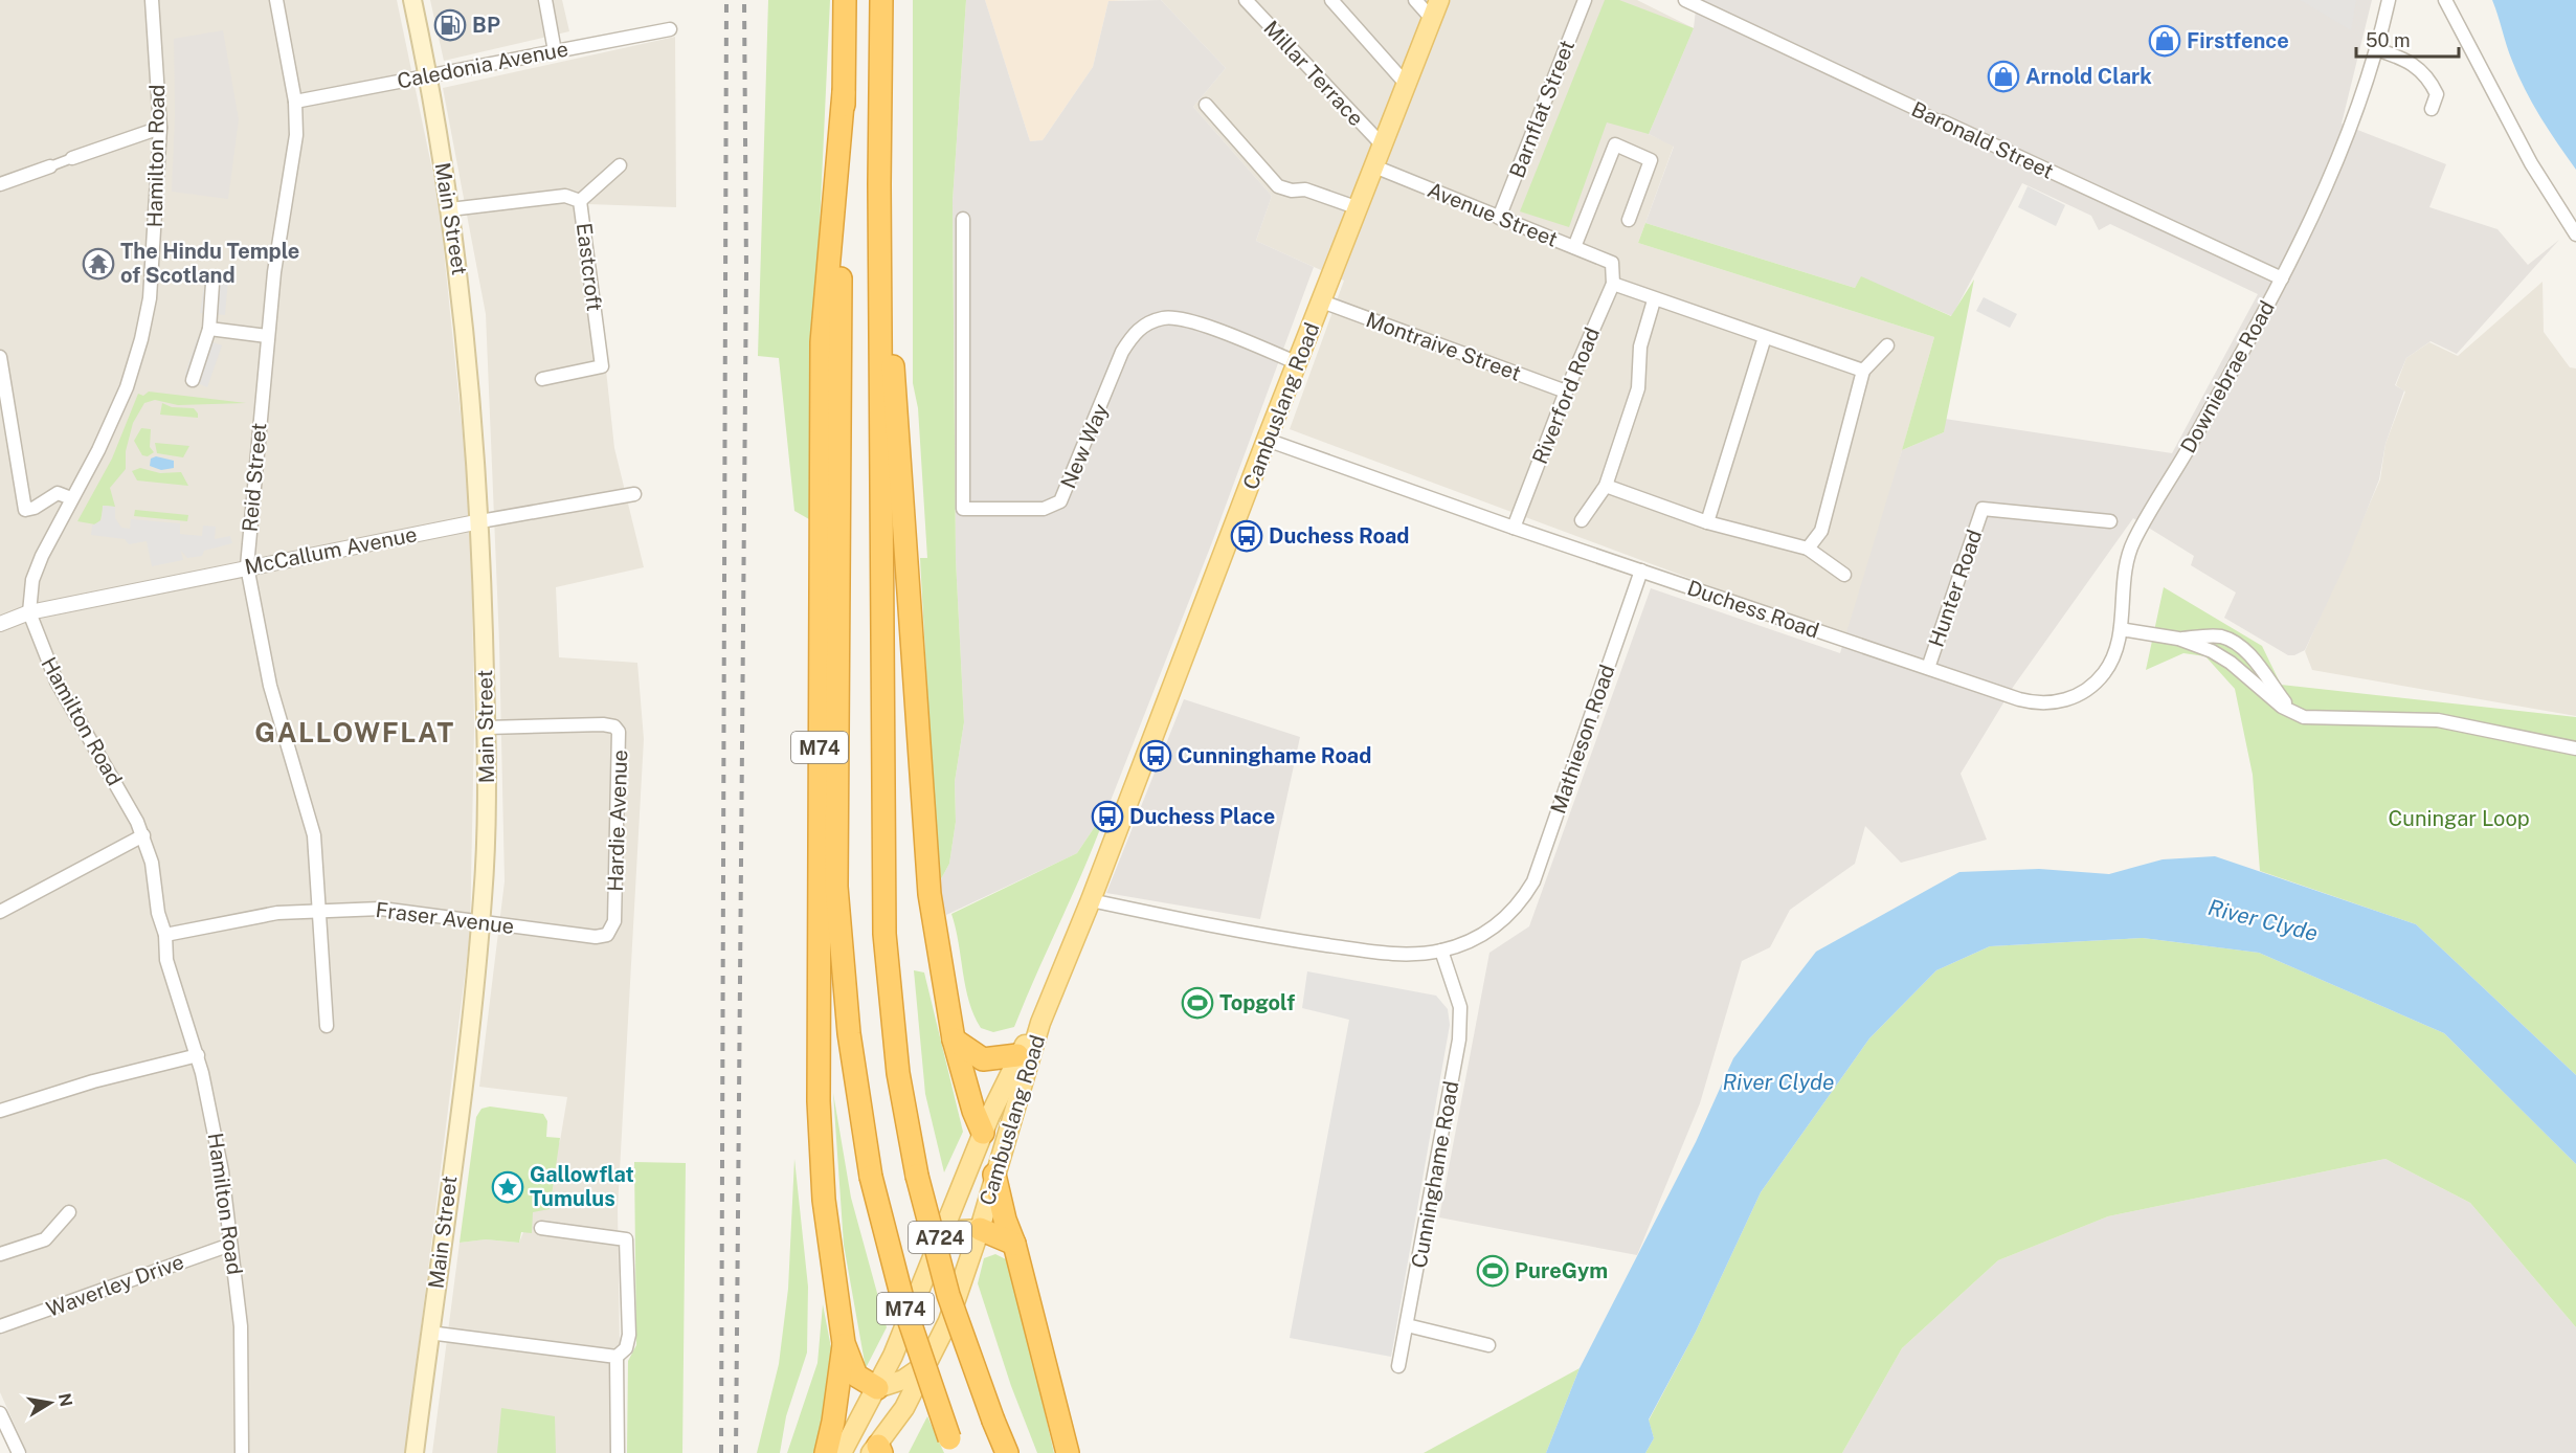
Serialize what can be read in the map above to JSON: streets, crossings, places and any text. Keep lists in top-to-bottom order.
{
  "streets": {
    "highway": ["M74"],
    "main road": ["Main Street", "Cambuslang Road", "A724"],
    "street": [
      "Caledonia Avenue",
      "Millar Terrace",
      "Barnflat Street",
      "Baronald Street",
      "Hamilton Road",
      "Avenue Street",
      "Eastcroft",
      "Montraive Street",
      "Downiebrae Road",
      "Riverford Road",
      "New Way",
      "Reid Street",
      "McCallum Avenue",
      "Hunter Road",
      "Duchess Road",
      "Mathieson Road",
      "Hardie Avenue",
      "Fraser Avenue",
      "Cunninghame Road",
      "Waverley Drive"
    ]
  },
  "crossings": [
    ["Caledonia Avenue", "Main Street"],
    ["Caledonia Avenue", "Reid Street"],
    ["Millar Terrace", "Cambuslang Road"],
    ["Barnflat Street", "Avenue Street"],
    ["Baronald Street", "Downiebrae Road"],
    ["Hamilton Road", "McCallum Avenue"],
    ["Hamilton Road", "Fraser Avenue"],
    ["Hamilton Road", "Waverley Drive"],
    ["Avenue Street", "Riverford Road"],
    ["Avenue Street", "Cambuslang Road"],
    ["Main Street", "Eastcroft"],
    ["Main Street", "McCallum Avenue"],
    ["Main Street", "Hardie Avenue"],
    ["Main Street", "Fraser Avenue"],
    ["Montraive Street", "Riverford Road"],
    ["Montraive Street", "Cambuslang Road"],
    ["Downiebrae Road", "Duchess Road"],
    ["Riverford Road", "Duchess Road"],
    ["Cambuslang Road", "New Way"],
    ["Cambuslang Road", "Duchess Road"],
    ["Cambuslang Road", "M74"],
    ["Reid Street", "McCallum Avenue"],
    ["Reid Street", "Fraser Avenue"],
    ["Hunter Road", "Duchess Road"],
    ["Duchess Road", "Mathieson Road"],
    ["Mathieson Road", "Cunninghame Road"],
    ["Hardie Avenue", "Fraser Avenue"]
  ],
  "districts": ["GALLOWFLAT"],
  "water": ["River Clyde"],
  "parks": ["Cuningar Loop"],
  "places": {
    "fuel station": ["BP"],
    "shop": ["Firstfence", "Arnold Clark"],
    "temple": ["The Hindu Temple of Scotland"],
    "bus stop": ["Duchess Road", "Cunninghame Road", "Duchess Place"],
    "sports": ["Topgolf", "PureGym"],
    "place": ["Gallowflat Tumulus"]
  },
  "scale_bar": "50 m",
  "north": "right"
}
